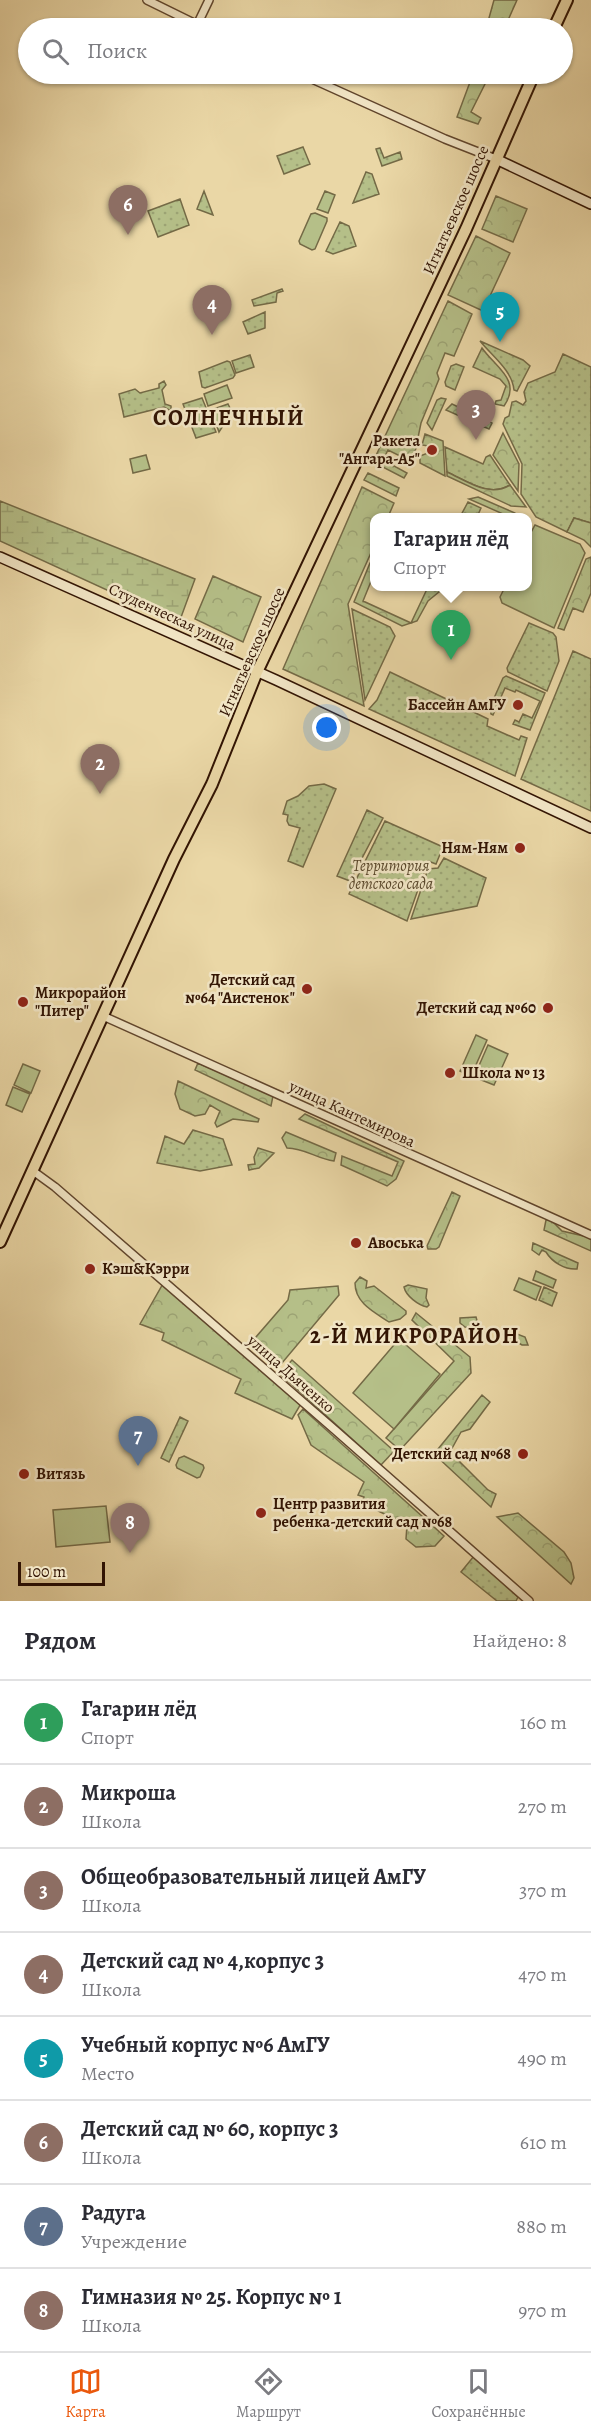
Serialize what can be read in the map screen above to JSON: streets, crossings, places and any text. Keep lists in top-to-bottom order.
{
  "streets": {
    "main road": ["Игнатьевское шоссе", "Студенческая улица"],
    "street": ["улица Кантемирова", "улица Дьяченко"]
  },
  "crossings": [
    ["Игнатьевское шоссе", "Студенческая улица"],
    ["Игнатьевское шоссе", "улица Кантемирова"],
    ["Игнатьевское шоссе", "улица Дьяченко"]
  ],
  "districts": ["СОЛНЕЧНЫЙ", "2-Й МИКРОРАЙОН"],
  "parks": ["Территория детского сада"],
  "places": [
    "Ракета \"Ангара-А5\"",
    "Бассейн АмГУ",
    "Ням-Ням",
    "Детский сад №64 \"Аистенок\"",
    "Микрорайон \"Питер\"",
    "Детский сад №60",
    "Школа № 13",
    "Авоська",
    "Кэш&Кэрри",
    "Детский сад №68",
    "Витязь",
    "Центр развития ребенка-детский сад №68"
  ],
  "scale_bar": "100 m",
  "page": {
    "search": "Поиск",
    "pins": [
      "6",
      "4",
      "5",
      "3",
      "1",
      "2",
      "7",
      "8"
    ],
    "popup": ["Гагарин лёд", "Спорт"],
    "scale": "100 m",
    "heading": ["Рядом", "Найдено: 8"],
    "list": [
      {
        "mark": "1",
        "name": "Гагарин лёд",
        "note": "Спорт",
        "value": "160 m"
      },
      {
        "mark": "2",
        "name": "Микроша",
        "note": "Школа",
        "value": "270 m"
      },
      {
        "mark": "3",
        "name": "Общеобразовательный лицей АмГУ",
        "note": "Школа",
        "value": "370 m"
      },
      {
        "mark": "4",
        "name": "Детский сад № 4,корпус 3",
        "note": "Школа",
        "value": "470 m"
      },
      {
        "mark": "5",
        "name": "Учебный корпус №6 АмГУ",
        "note": "Место",
        "value": "490 m"
      },
      {
        "mark": "6",
        "name": "Детский сад № 60, корпус 3",
        "note": "Школа",
        "value": "610 m"
      },
      {
        "mark": "7",
        "name": "Радуга",
        "note": "Учреждение",
        "value": "880 m"
      },
      {
        "mark": "8",
        "name": "Гимназия № 25. Корпус № 1",
        "note": "Школа",
        "value": "970 m"
      }
    ],
    "nav": ["Карта", "Маршрут", "Сохранённые"]
  }
}
